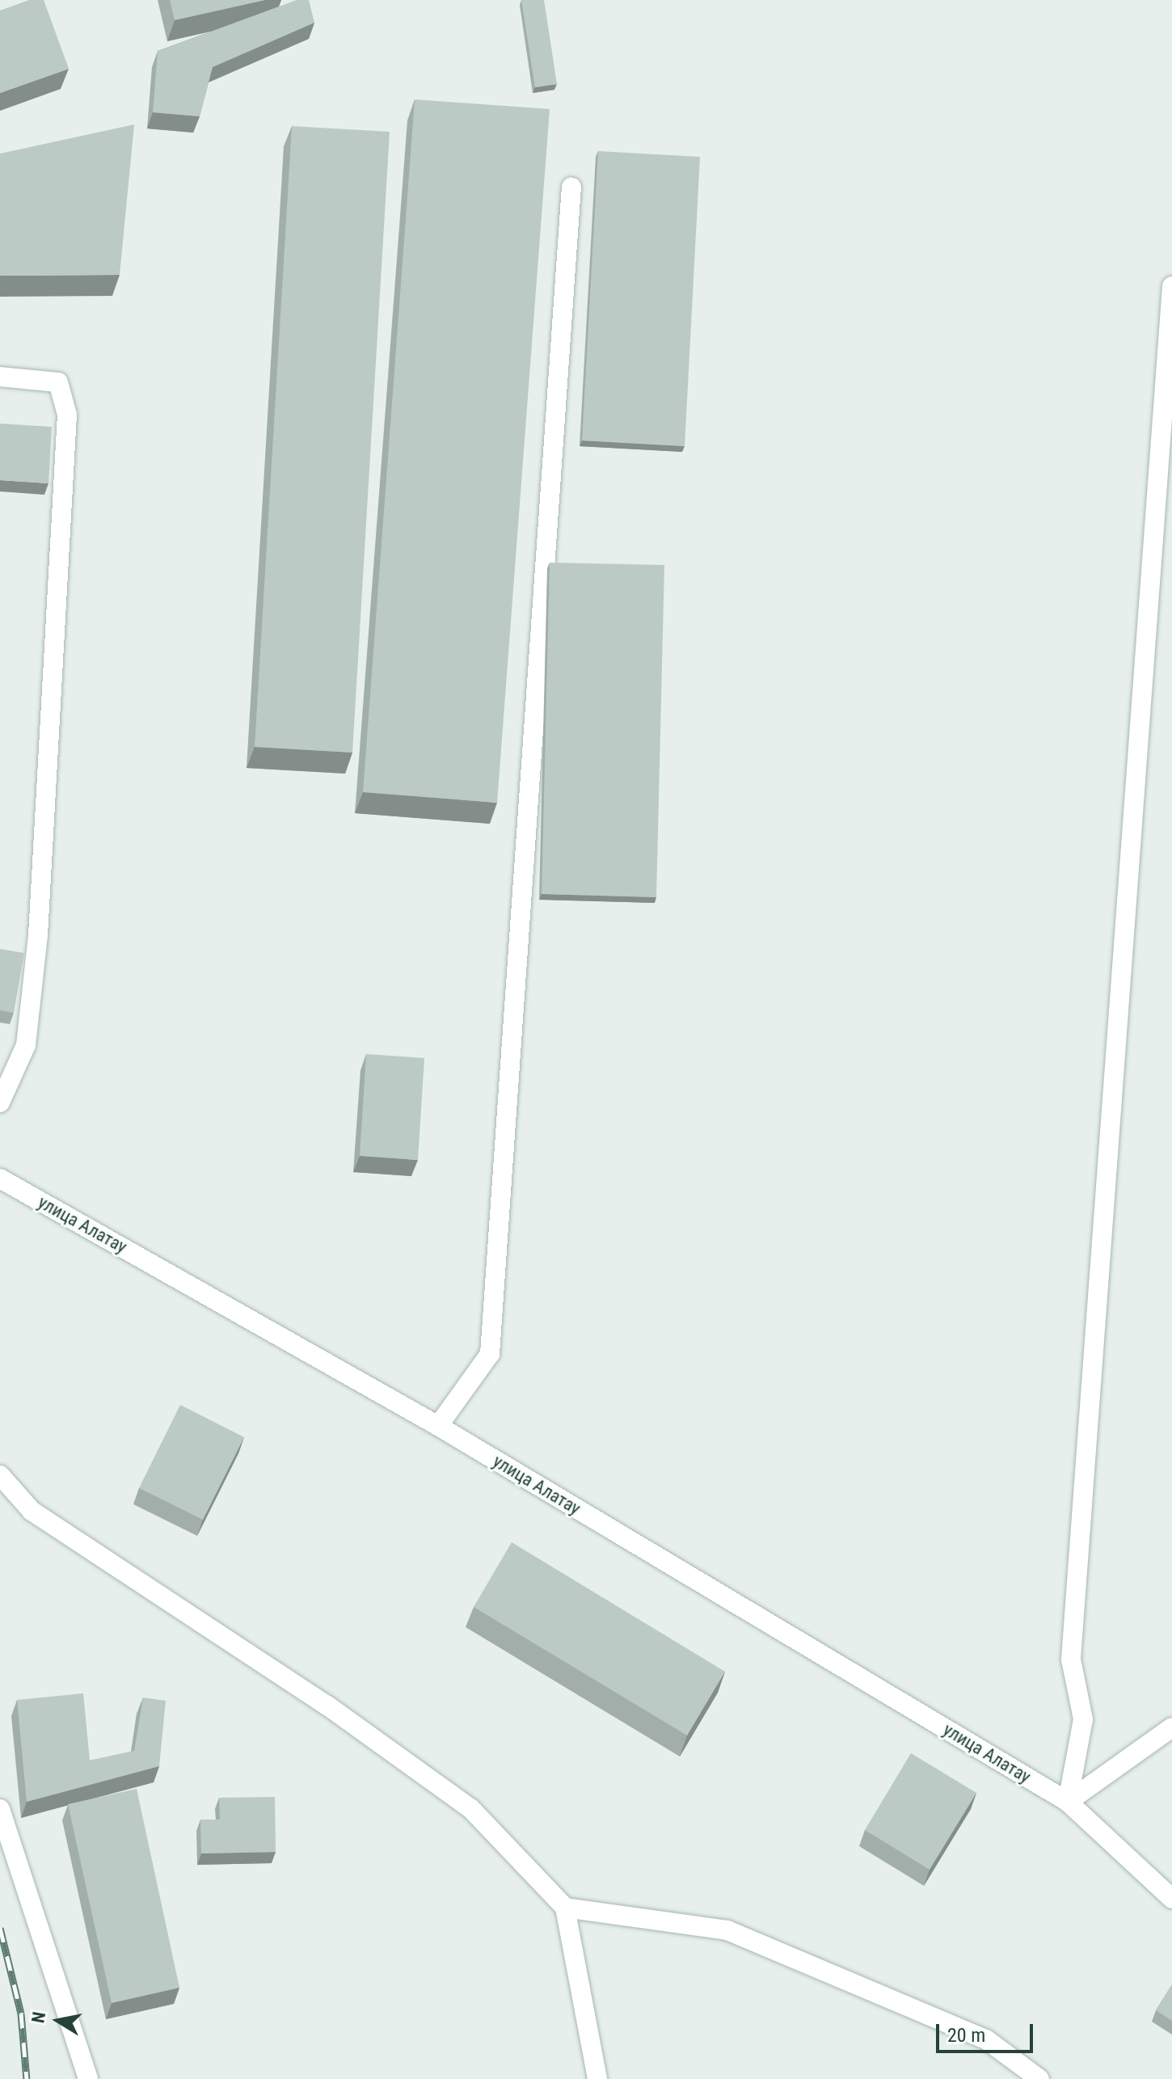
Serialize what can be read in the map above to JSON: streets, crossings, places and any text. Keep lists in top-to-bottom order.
{
  "streets": {
    "street": ["улица Алатау"]
  },
  "scale_bar": "20 m",
  "north": "left"
}
